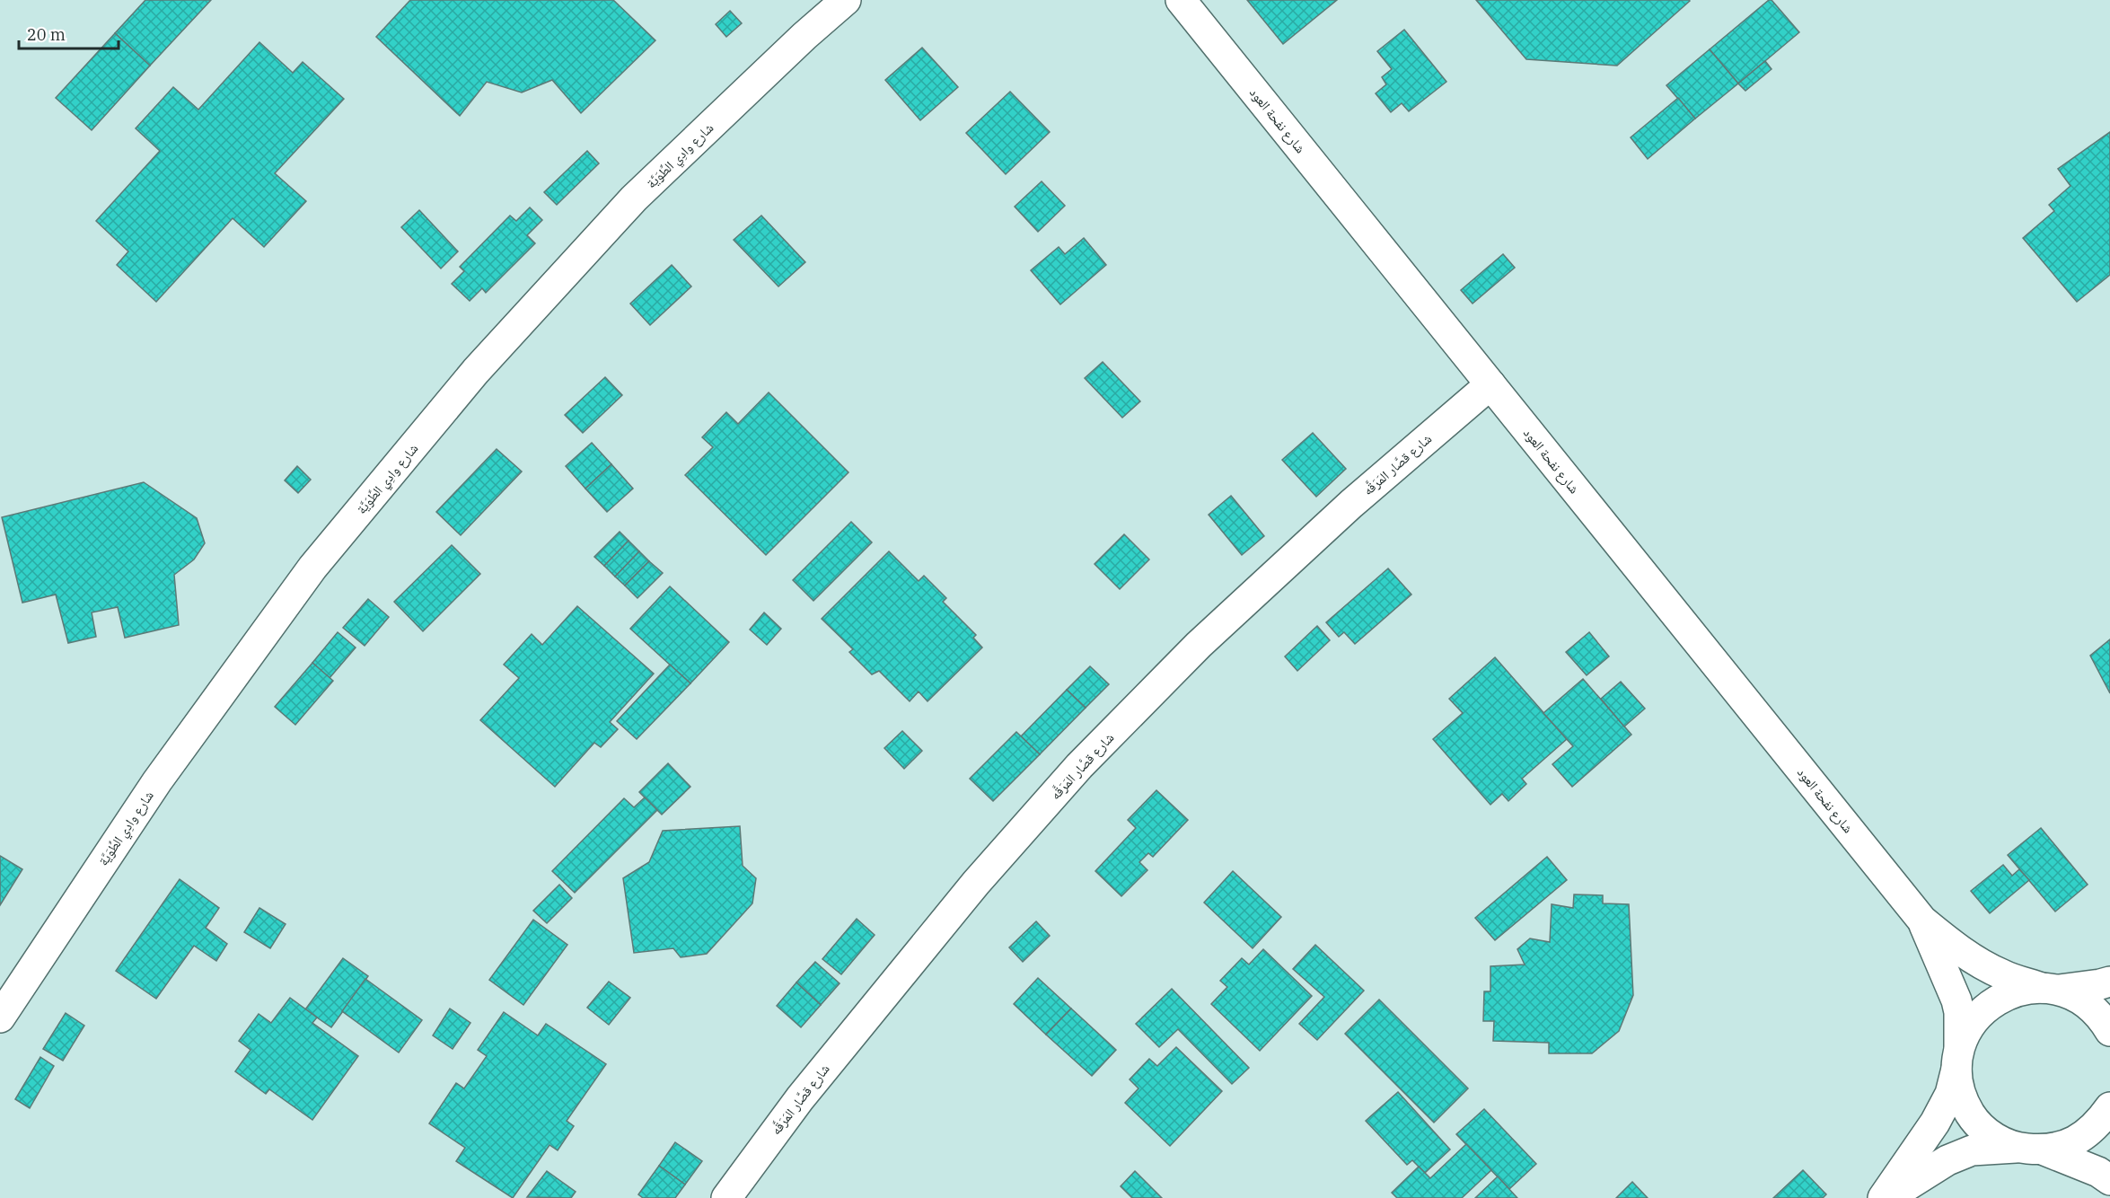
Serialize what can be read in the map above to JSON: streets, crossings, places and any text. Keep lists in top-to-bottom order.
{
  "streets": {
    "street": ["شارع نفحة العود", "شارع وادِي الطِّوَيَّة", "شارع قصَّار المَرَقَّه"]
  },
  "crossings": [
    ["شارع نفحة العود", "شارع قصَّار المَرَقَّه"]
  ],
  "scale_bar": "20 m"
}
